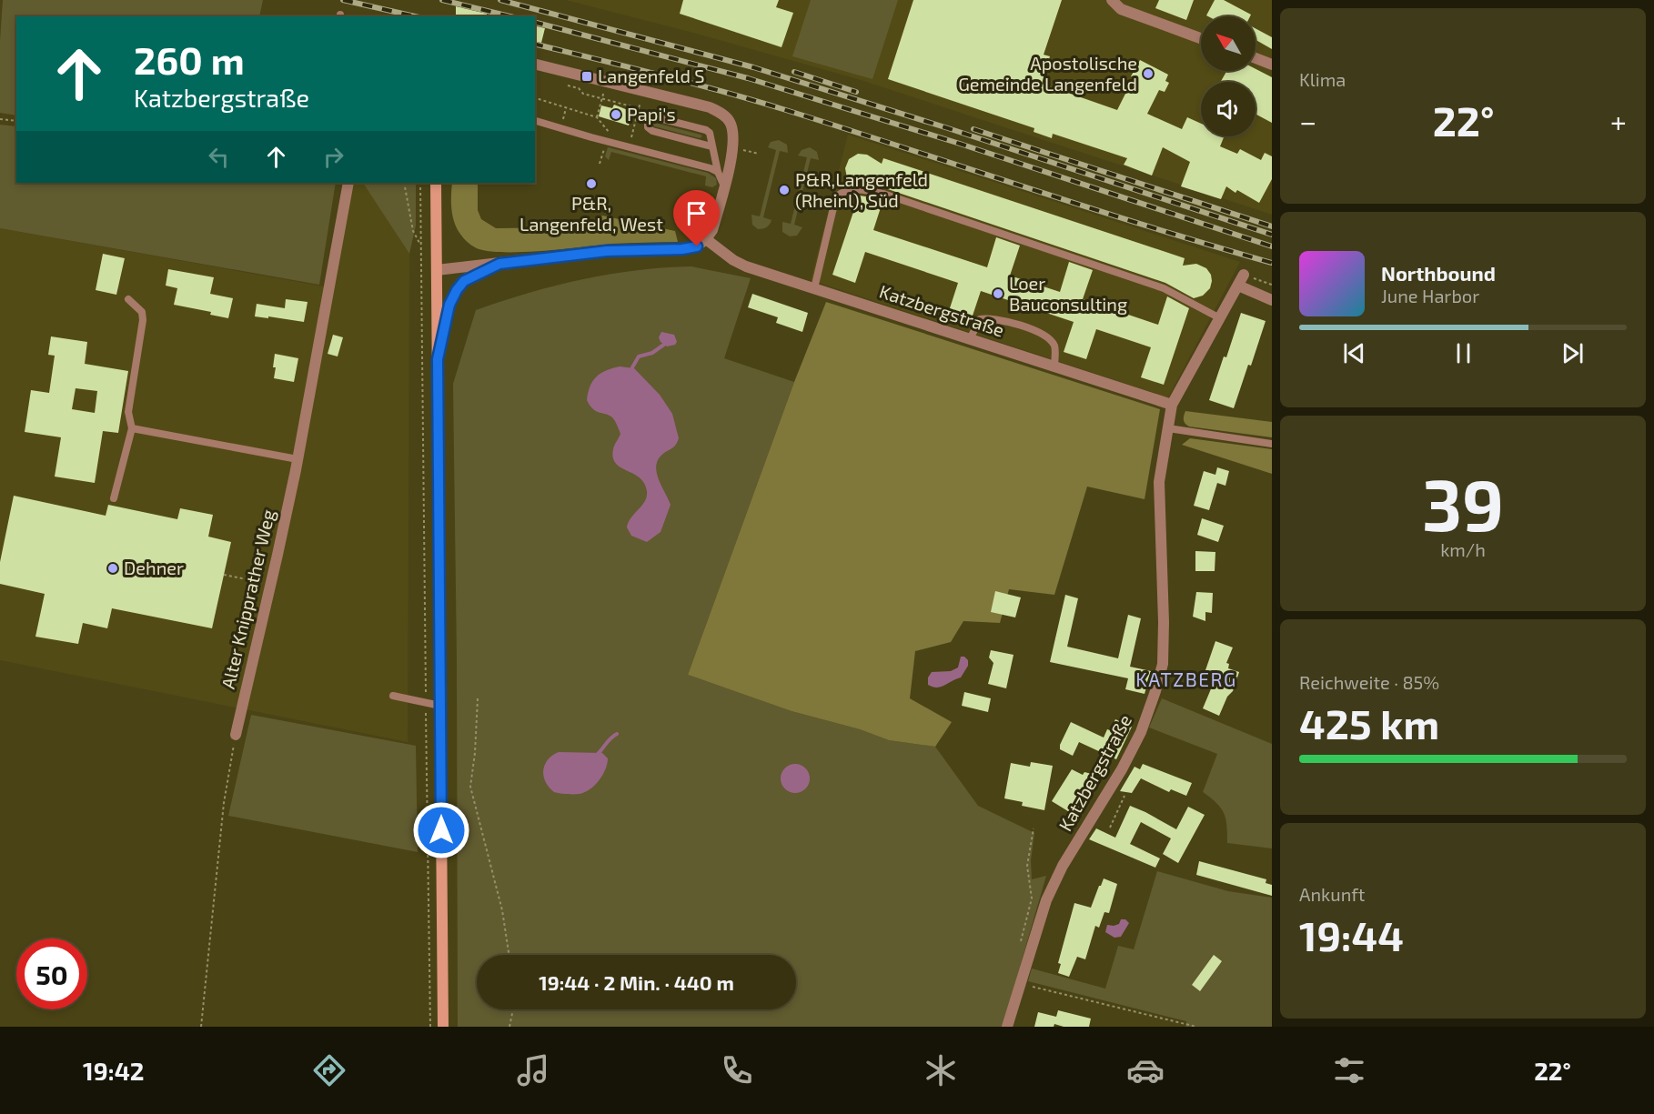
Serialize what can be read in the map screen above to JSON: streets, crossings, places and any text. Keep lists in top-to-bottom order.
{
  "streets": {
    "street": ["Katzbergstraße", "Alter Knipprather Weg"]
  },
  "districts": ["KATZBERG"],
  "places": {
    "other": [
      "Apostolische Gemeinde Langenfeld",
      "Papi's",
      "P&R, Langenfeld, West",
      "P&R,Langenfeld (Rheinl), Süd",
      "Loer Bauconsulting",
      "Dehner"
    ],
    "transit": ["Langenfeld S"]
  },
  "north": "top left",
  "page": {
    "tile": [
      "Klima",
      ["39", "km/h"],
      ["Reichweite · 85%", "425 km"],
      ["Ankunft", "19:44"]
    ],
    "turn": ["260 m", "Katzbergstraße"],
    "heat": ["−", "22°", "+"],
    "song": ["Northbound", "June Harbor"],
    "limit": "50",
    "trip": "19:44 · 2 Min. · 440 m",
    "tabs": ["19:42", "22°"]
  }
}
